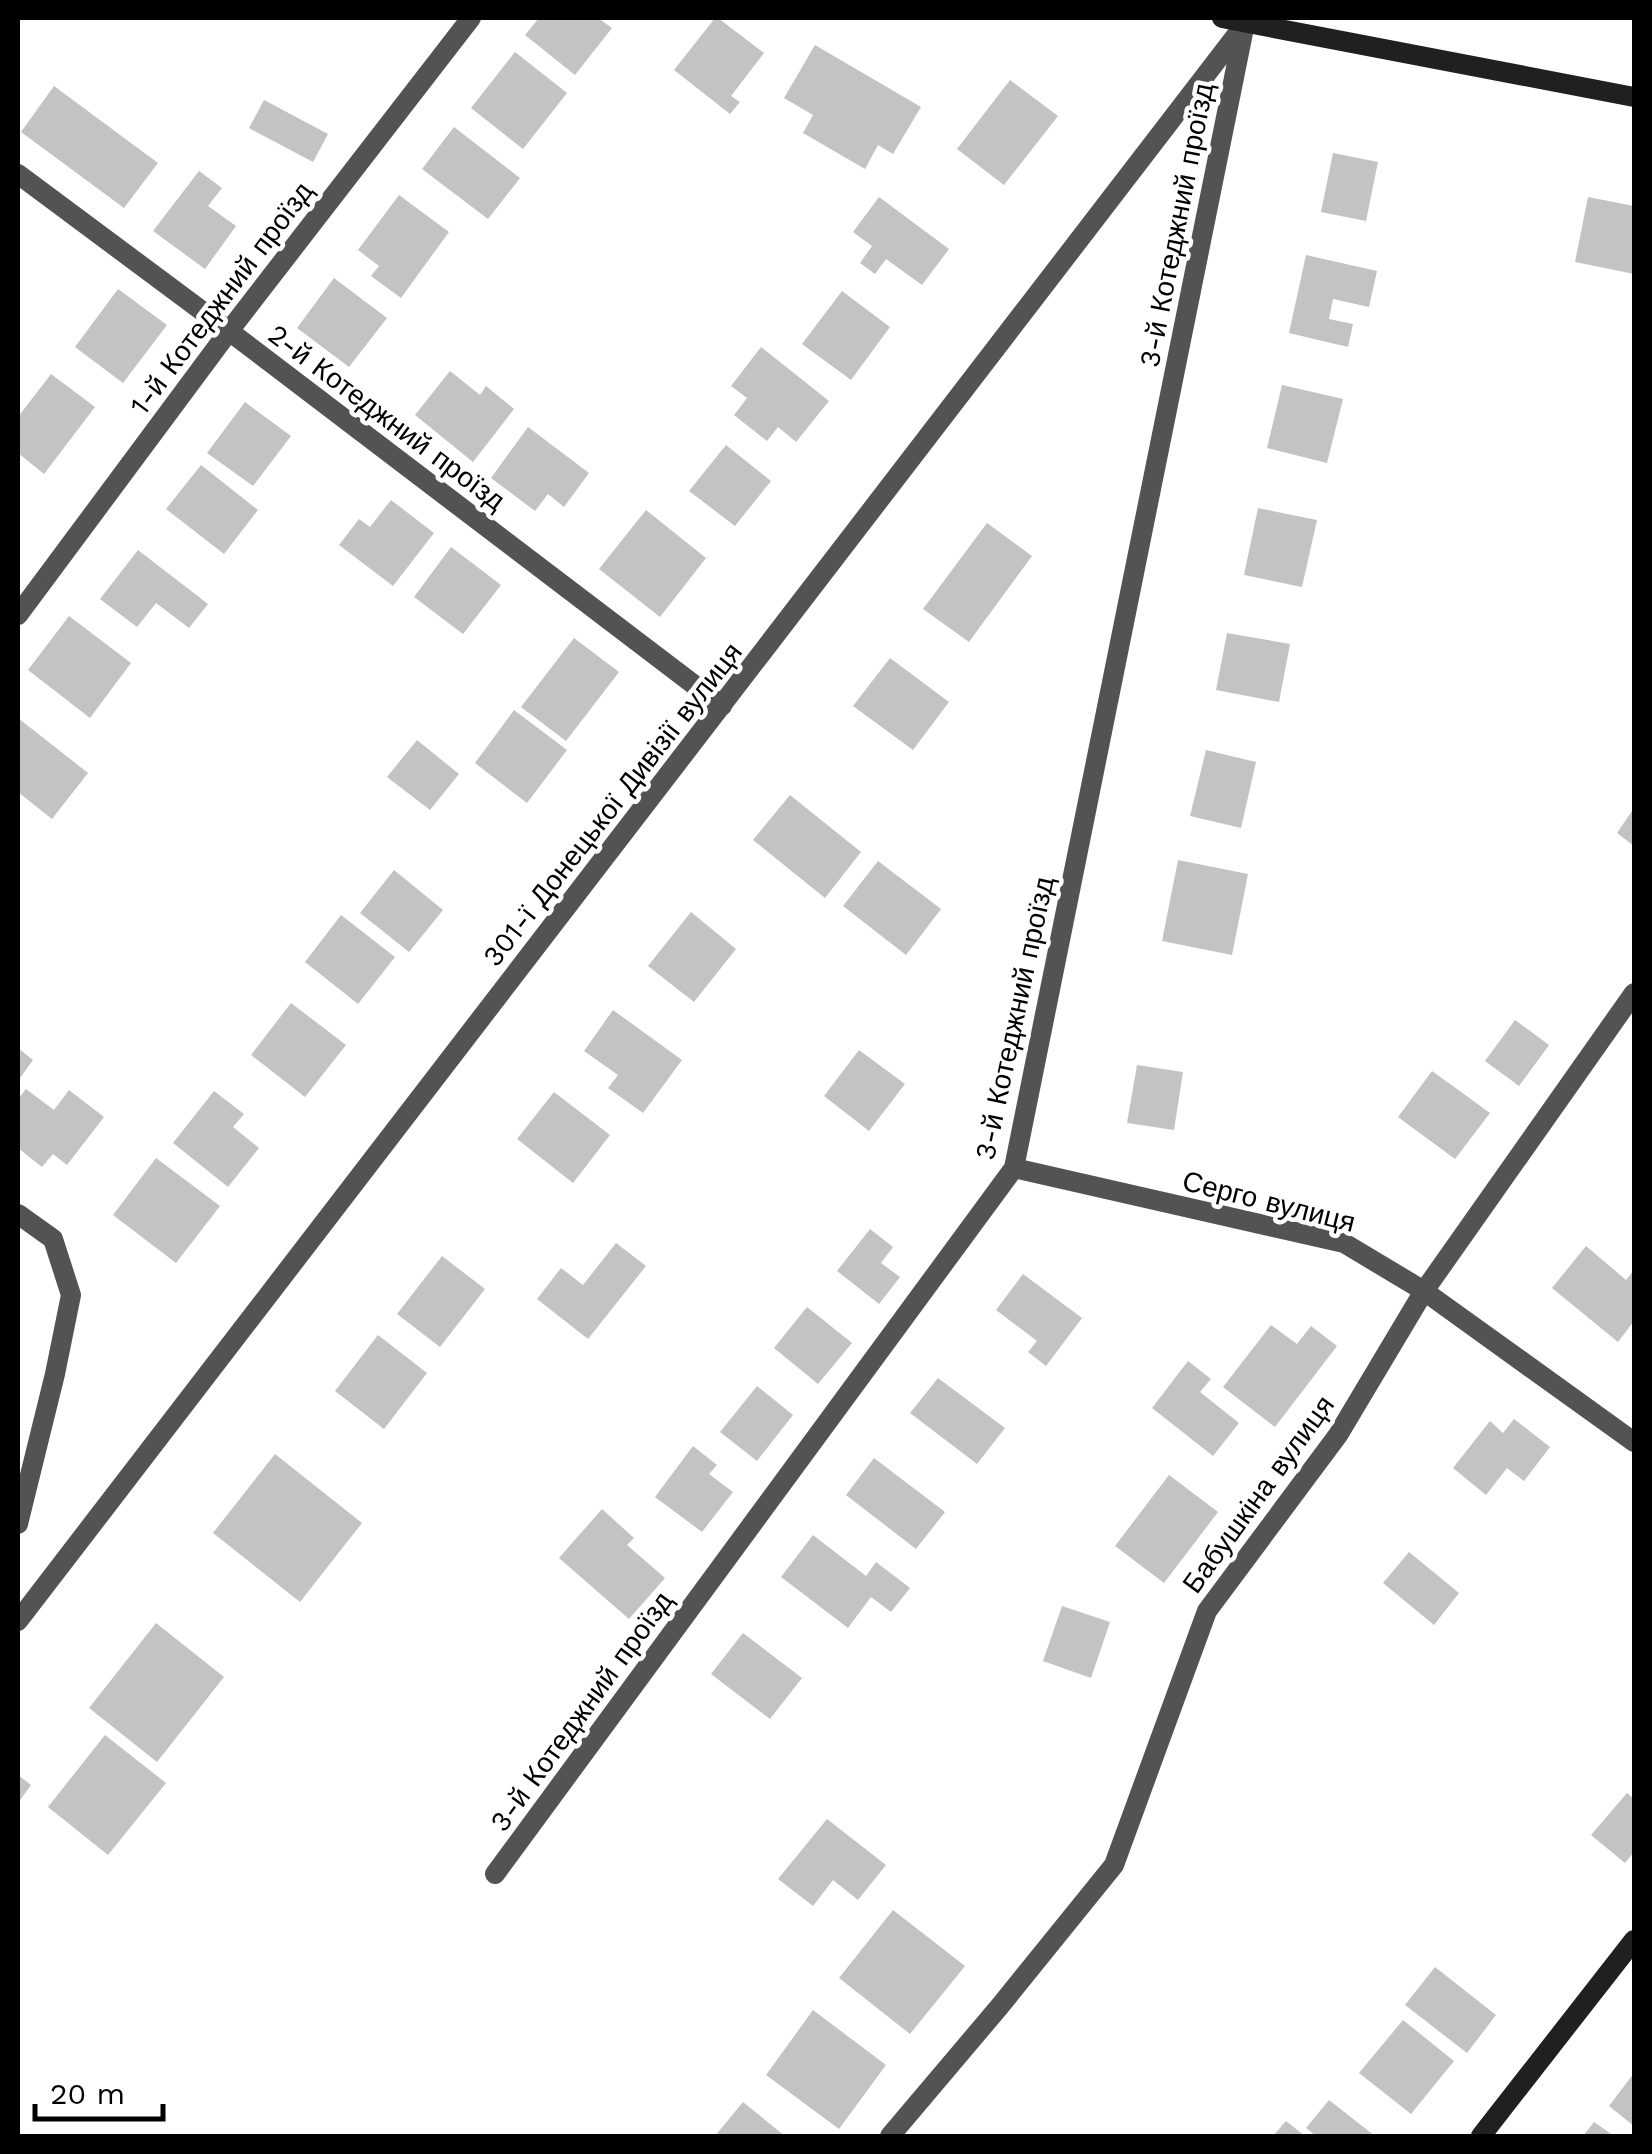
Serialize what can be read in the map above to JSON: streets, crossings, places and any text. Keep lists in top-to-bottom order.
{
  "streets": {
    "street": [
      "3-й Котеджний проїзд",
      "1-й Котеджний проїзд",
      "2-й Котеджний проїзд",
      "301-ї Донецької Дивізії вулиця",
      "Серго вулиця",
      "Бабушкіна вулиця"
    ]
  },
  "crossings": [
    ["3-й Котеджний проїзд", "301-ї Донецької Дивізії вулиця"],
    ["3-й Котеджний проїзд", "Серго вулиця"],
    ["1-й Котеджний проїзд", "2-й Котеджний проїзд"],
    ["2-й Котеджний проїзд", "301-ї Донецької Дивізії вулиця"],
    ["Серго вулиця", "Бабушкіна вулиця"]
  ],
  "scale_bar": "20 m"
}
